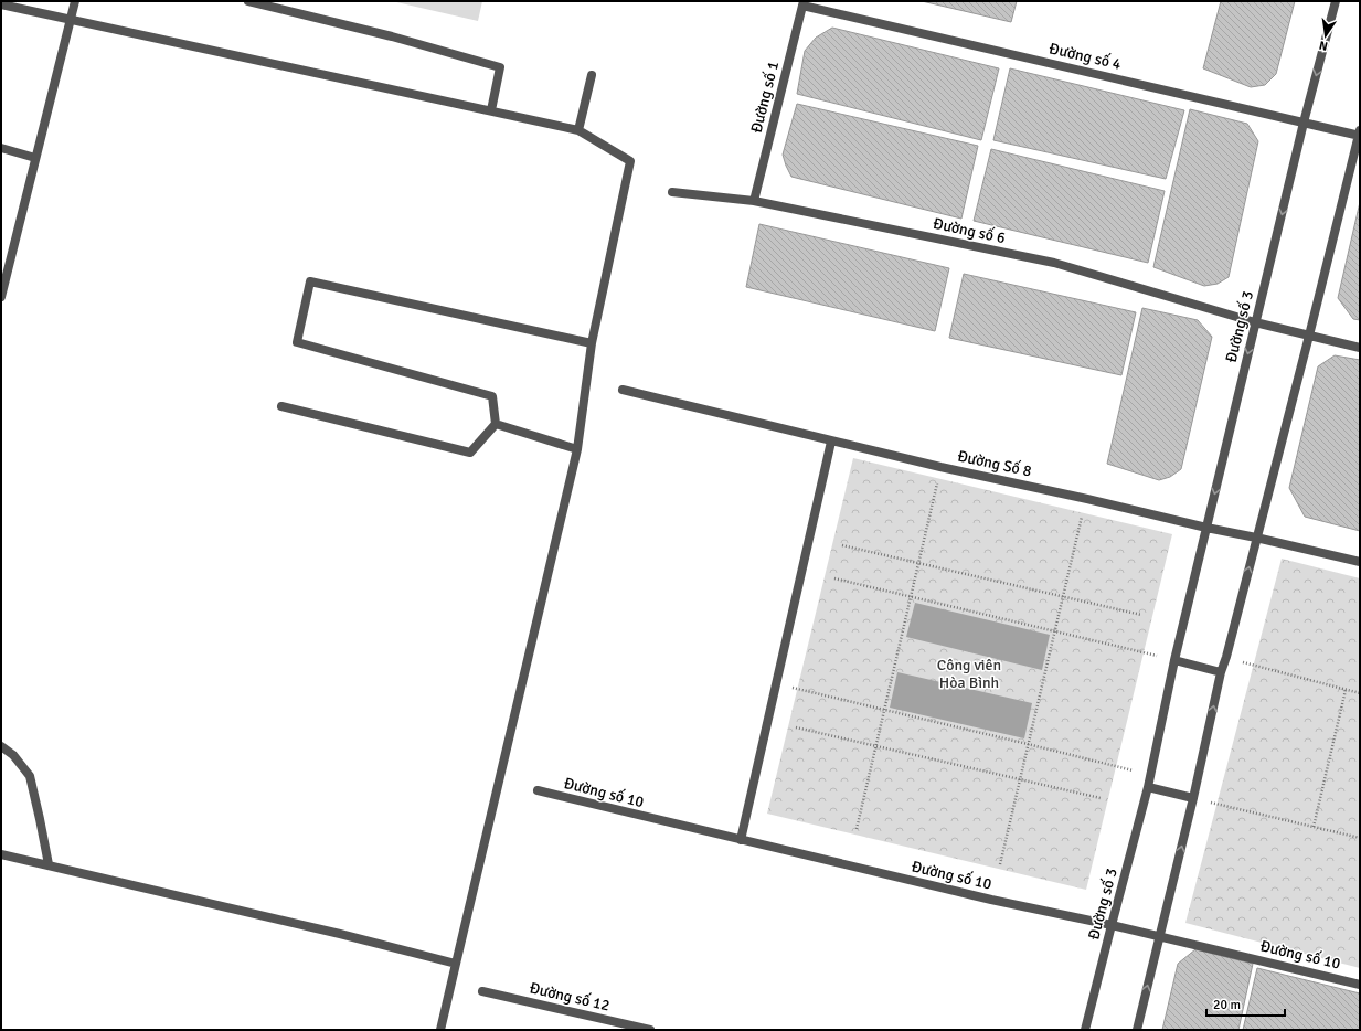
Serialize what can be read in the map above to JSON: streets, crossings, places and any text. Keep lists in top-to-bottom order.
{
  "streets": {
    "street": [
      "Đường số 4",
      "Đường số 1",
      "Đường số 6",
      "Đường số 3",
      "Đường Số 8",
      "Đường số 10",
      "Đường số 12"
    ]
  },
  "crossings": [
    ["Đường số 4", "Đường số 1"],
    ["Đường số 4", "Đường số 3"],
    ["Đường số 1", "Đường số 6"],
    ["Đường số 6", "Đường số 3"],
    ["Đường số 3", "Đường Số 8"],
    ["Đường số 3", "Đường số 10"]
  ],
  "parks": ["Công viên Hòa Bình"],
  "scale_bar": "20 m",
  "north": "bottom"
}
